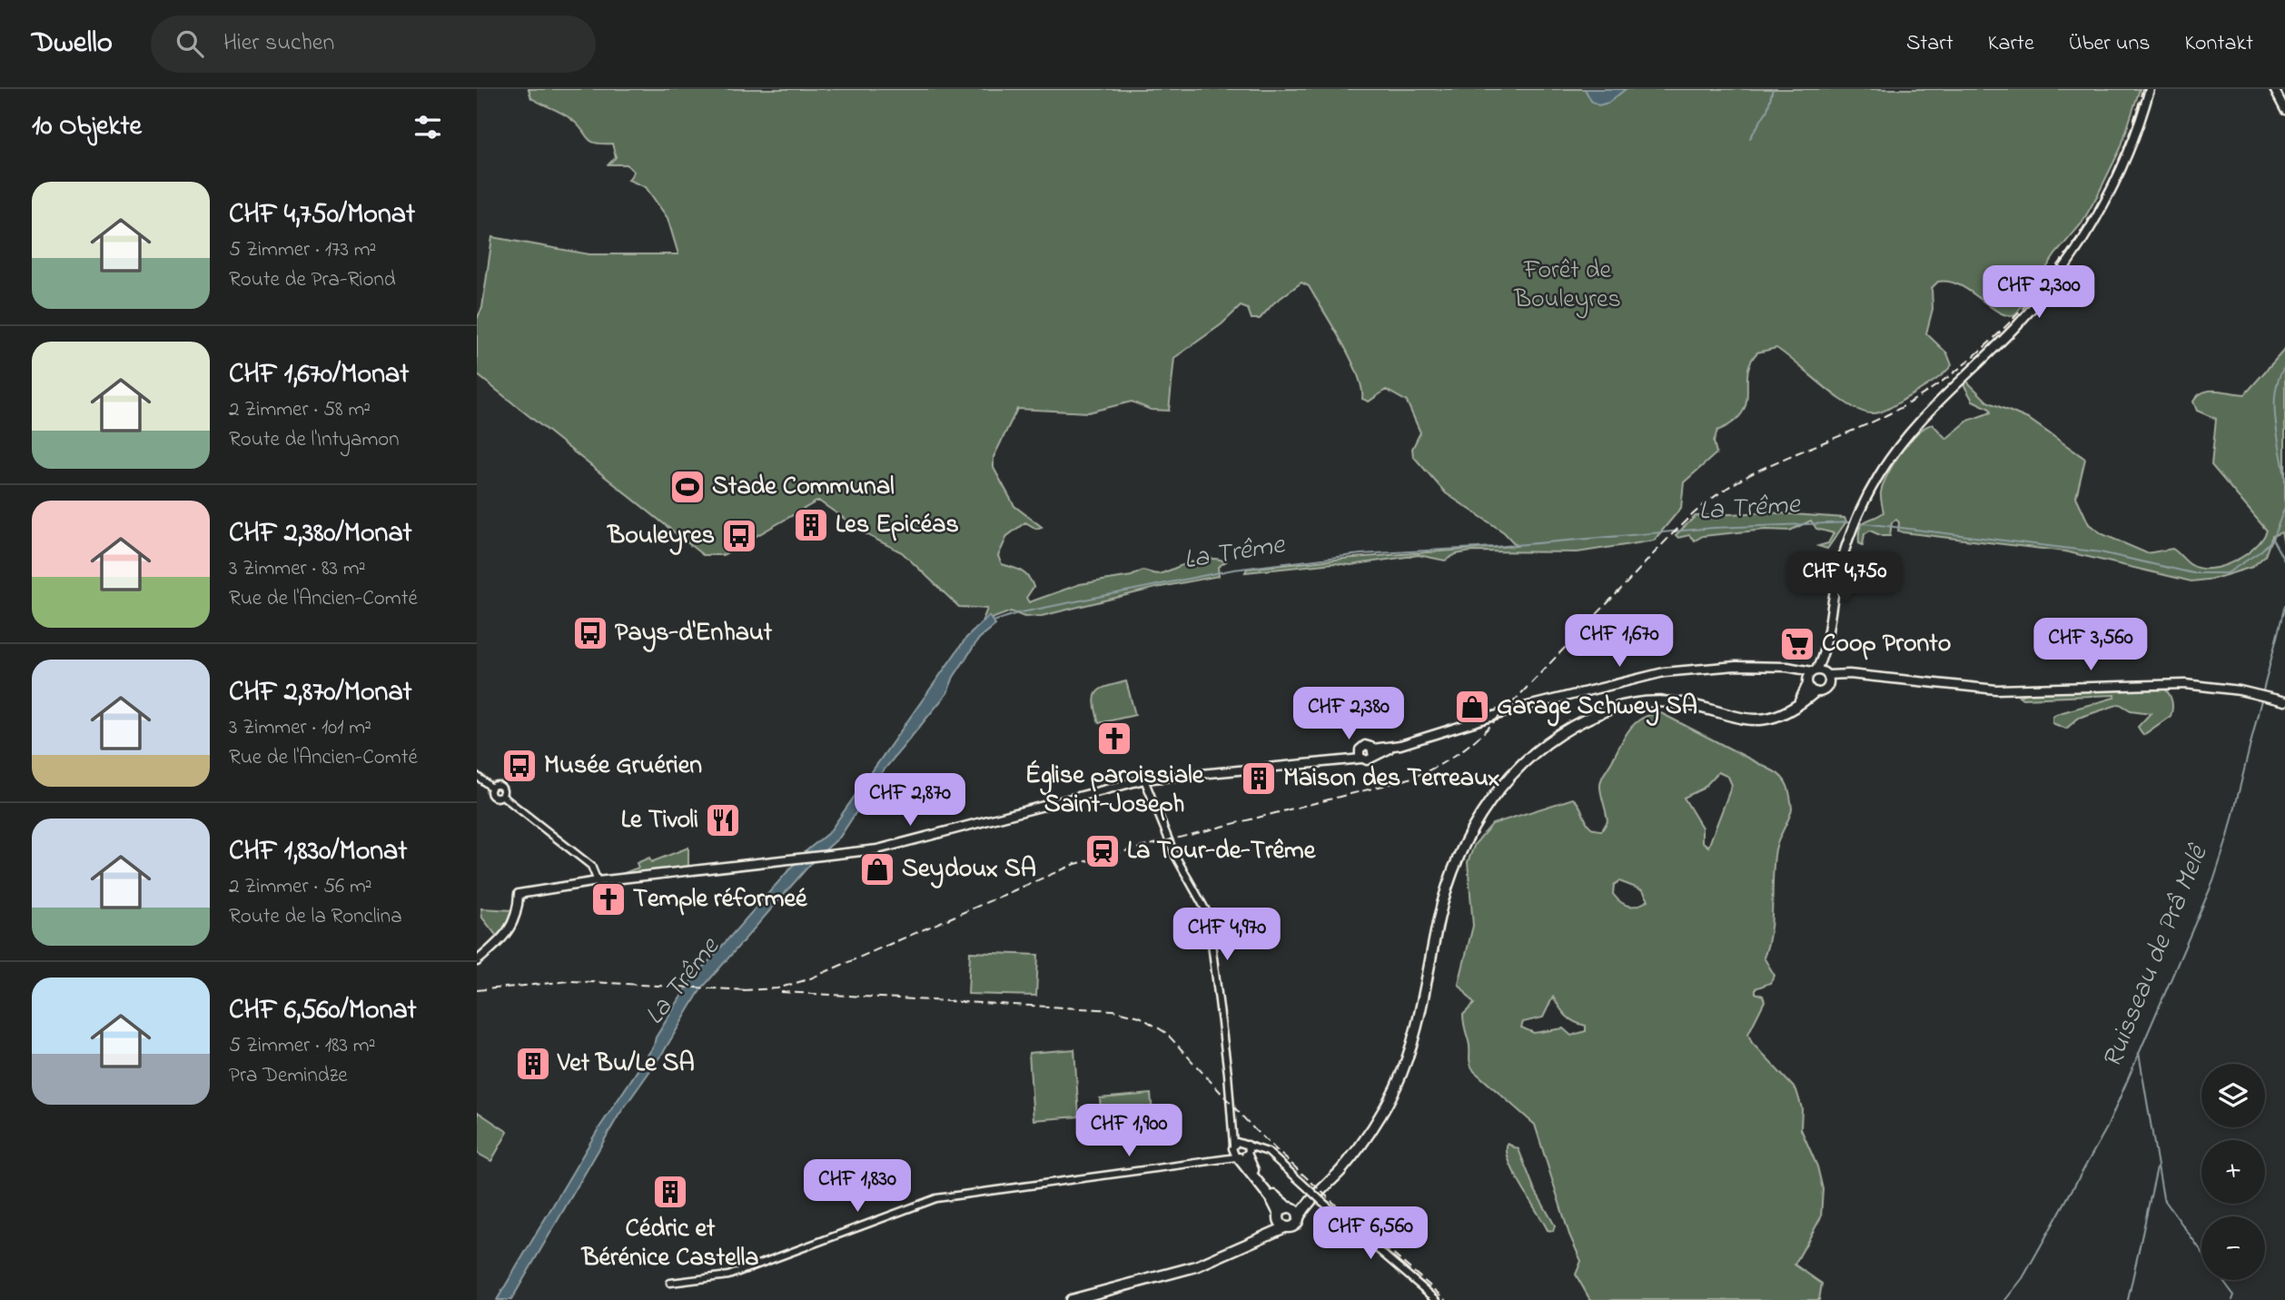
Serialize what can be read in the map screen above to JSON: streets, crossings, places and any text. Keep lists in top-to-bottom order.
{
  "water": ["La Trême", "Ruisseau de Prâ Melê"],
  "parks": ["Forêt de Bouleyres"],
  "places": {
    "sports": ["Stade Communal"],
    "building": [
      "Les Epicéas",
      "Maison des Terreaux",
      "Vet Bu/Le SA",
      "Cédric et Bérénice Castella"
    ],
    "bus stop": ["Bouleyres", "Pays-d'Enhaut", "Musée Gruérien"],
    "supermarket": ["Coop Pronto"],
    "shop": ["Garage Schwey SA", "Seydoux SA"],
    "church": ["Église paroissiale Saint-Joseph", "Temple réformeé"],
    "restaurant": ["Le Tivoli"],
    "station": ["La Tour-de-Trême"]
  },
  "page": {
    "header": "Dwello",
    "search": "Hier suchen",
    "nav": [
      "Start",
      "Karte",
      "Über uns",
      "Kontakt"
    ],
    "heading": "10 Objekte",
    "list": [
      {
        "name": "CHF 4,750/Monat",
        "note": "5 Zimmer · 173 m² · Route de Pra-Riond"
      },
      {
        "name": "CHF 1,670/Monat",
        "note": "2 Zimmer · 58 m² · Route de l'Intyamon"
      },
      {
        "name": "CHF 2,380/Monat",
        "note": "3 Zimmer · 83 m² · Rue de l'Ancien-Comté"
      },
      {
        "name": "CHF 2,870/Monat",
        "note": "3 Zimmer · 101 m² · Rue de l'Ancien-Comté"
      },
      {
        "name": "CHF 1,830/Monat",
        "note": "2 Zimmer · 56 m² · Route de la Ronclina"
      },
      {
        "name": "CHF 6,560/Monat",
        "note": "5 Zimmer · 183 m² · Pra Demindze"
      }
    ],
    "price": [
      "CHF 2,300",
      "CHF 4,750",
      "CHF 1,670",
      "CHF 3,560",
      "CHF 2,380",
      "CHF 2,870",
      "CHF 4,970",
      "CHF 1,900",
      "CHF 1,830",
      "CHF 6,560"
    ],
    "map_buttons": ["+", "−"]
  }
}
